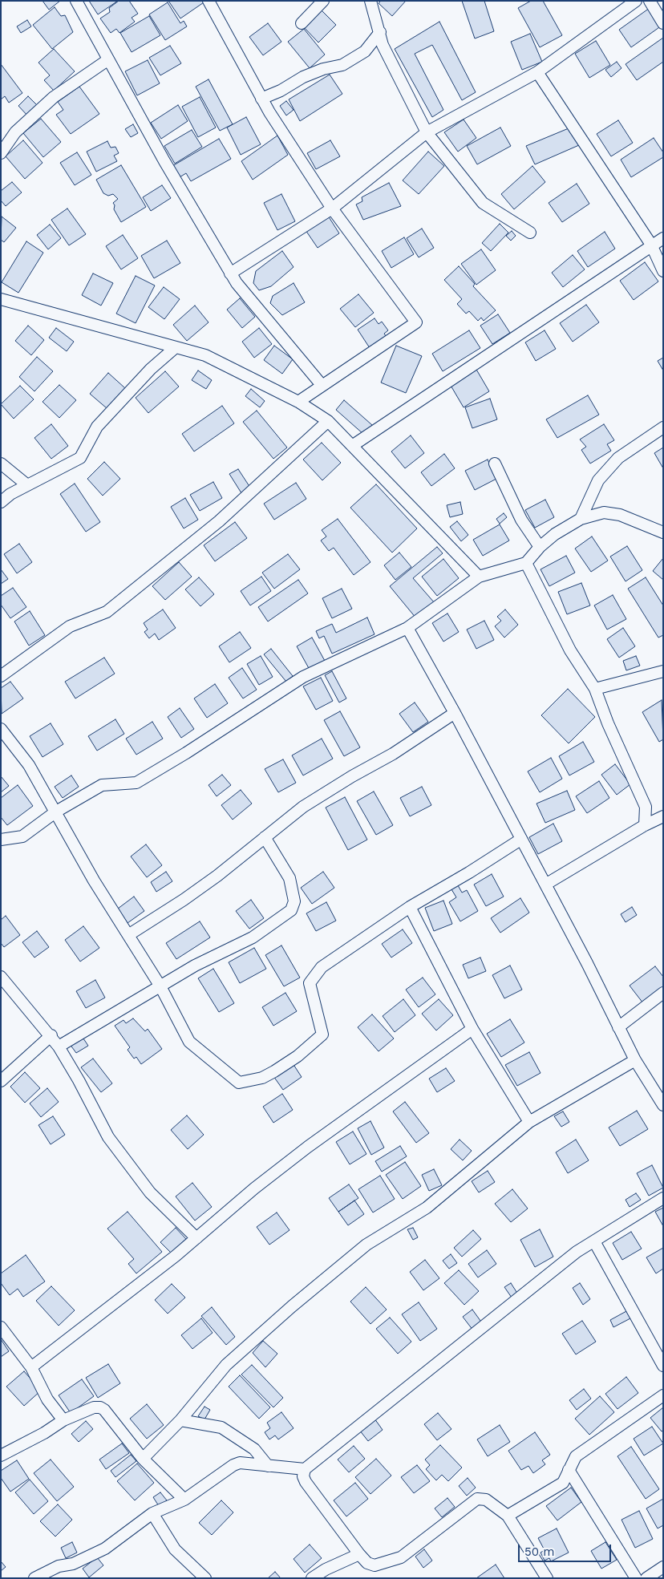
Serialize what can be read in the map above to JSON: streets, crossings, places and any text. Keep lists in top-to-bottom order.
{
  "scale_bar": "50 m"
}
